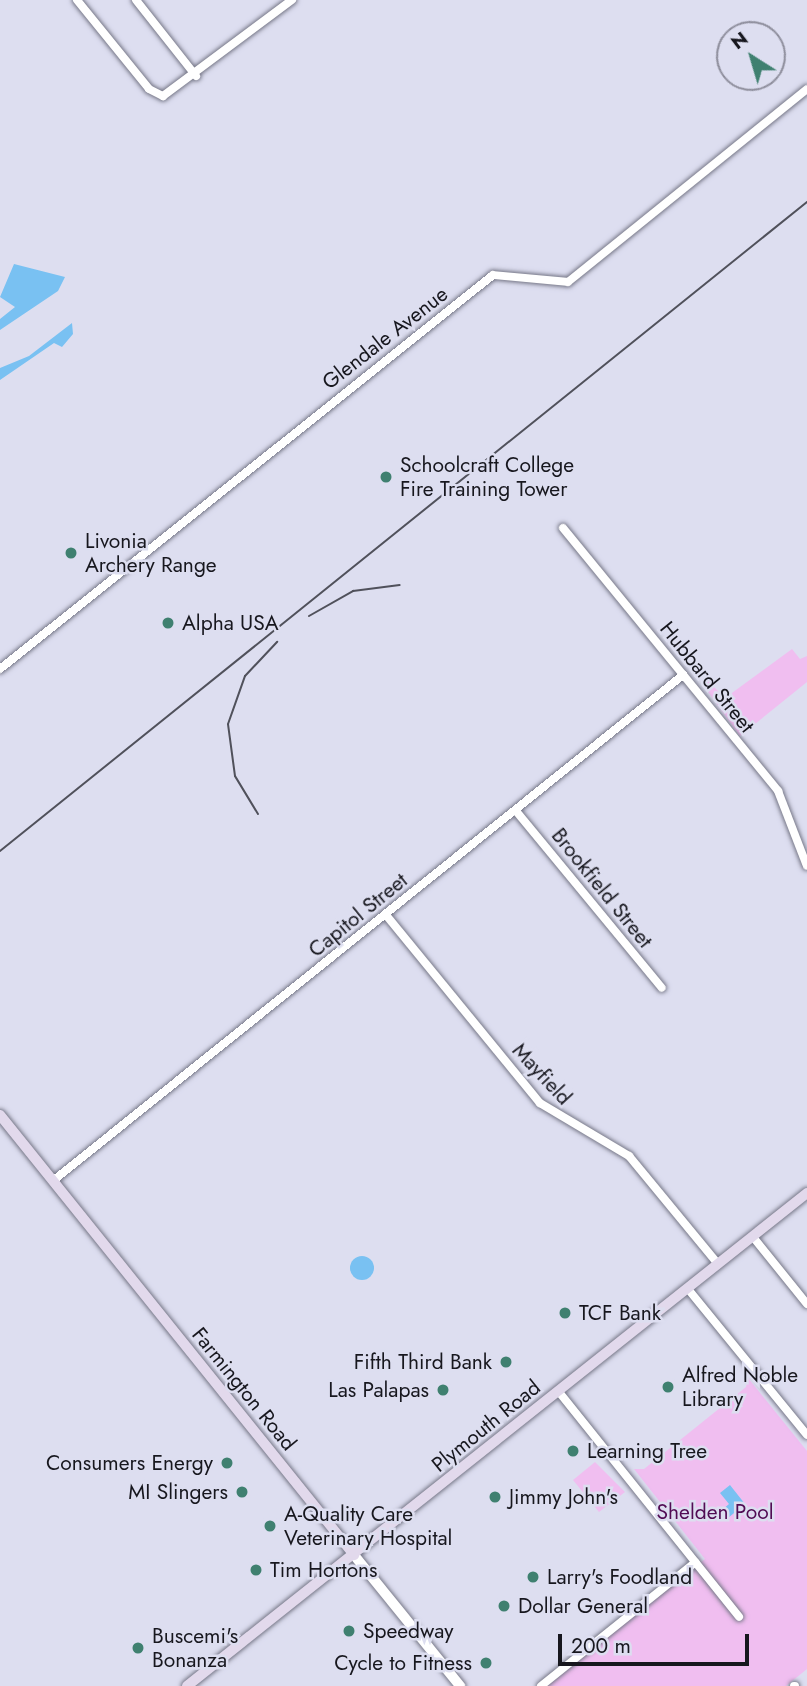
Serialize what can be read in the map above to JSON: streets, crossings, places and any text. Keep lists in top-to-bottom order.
{
  "streets": {
    "main road": ["Farmington Road", "Plymouth Road"],
    "street": [
      "Glendale Avenue",
      "Hubbard Street",
      "Brookfield Street",
      "Capitol Street",
      "Mayfield"
    ]
  },
  "crossings": [
    ["Hubbard Street", "Capitol Street"],
    ["Brookfield Street", "Capitol Street"],
    ["Capitol Street", "Mayfield"],
    ["Capitol Street", "Farmington Road"],
    ["Mayfield", "Plymouth Road"],
    ["Farmington Road", "Plymouth Road"]
  ],
  "parks": ["Shelden Pool"],
  "places": [
    "Schoolcraft College Fire Training Tower",
    "Livonia Archery Range",
    "Alpha USA",
    "TCF Bank",
    "Fifth Third Bank",
    "Alfred Noble Library",
    "Las Palapas",
    "Learning Tree",
    "Consumers Energy",
    "MI Slingers",
    "Jimmy John's",
    "A-Quality Care Veterinary Hospital",
    "Tim Hortons",
    "Larry's Foodland",
    "Dollar General",
    "Speedway",
    "Buscemi's Bonanza",
    "Cycle to Fitness"
  ],
  "scale_bar": "200 m",
  "north": "top left"
}
